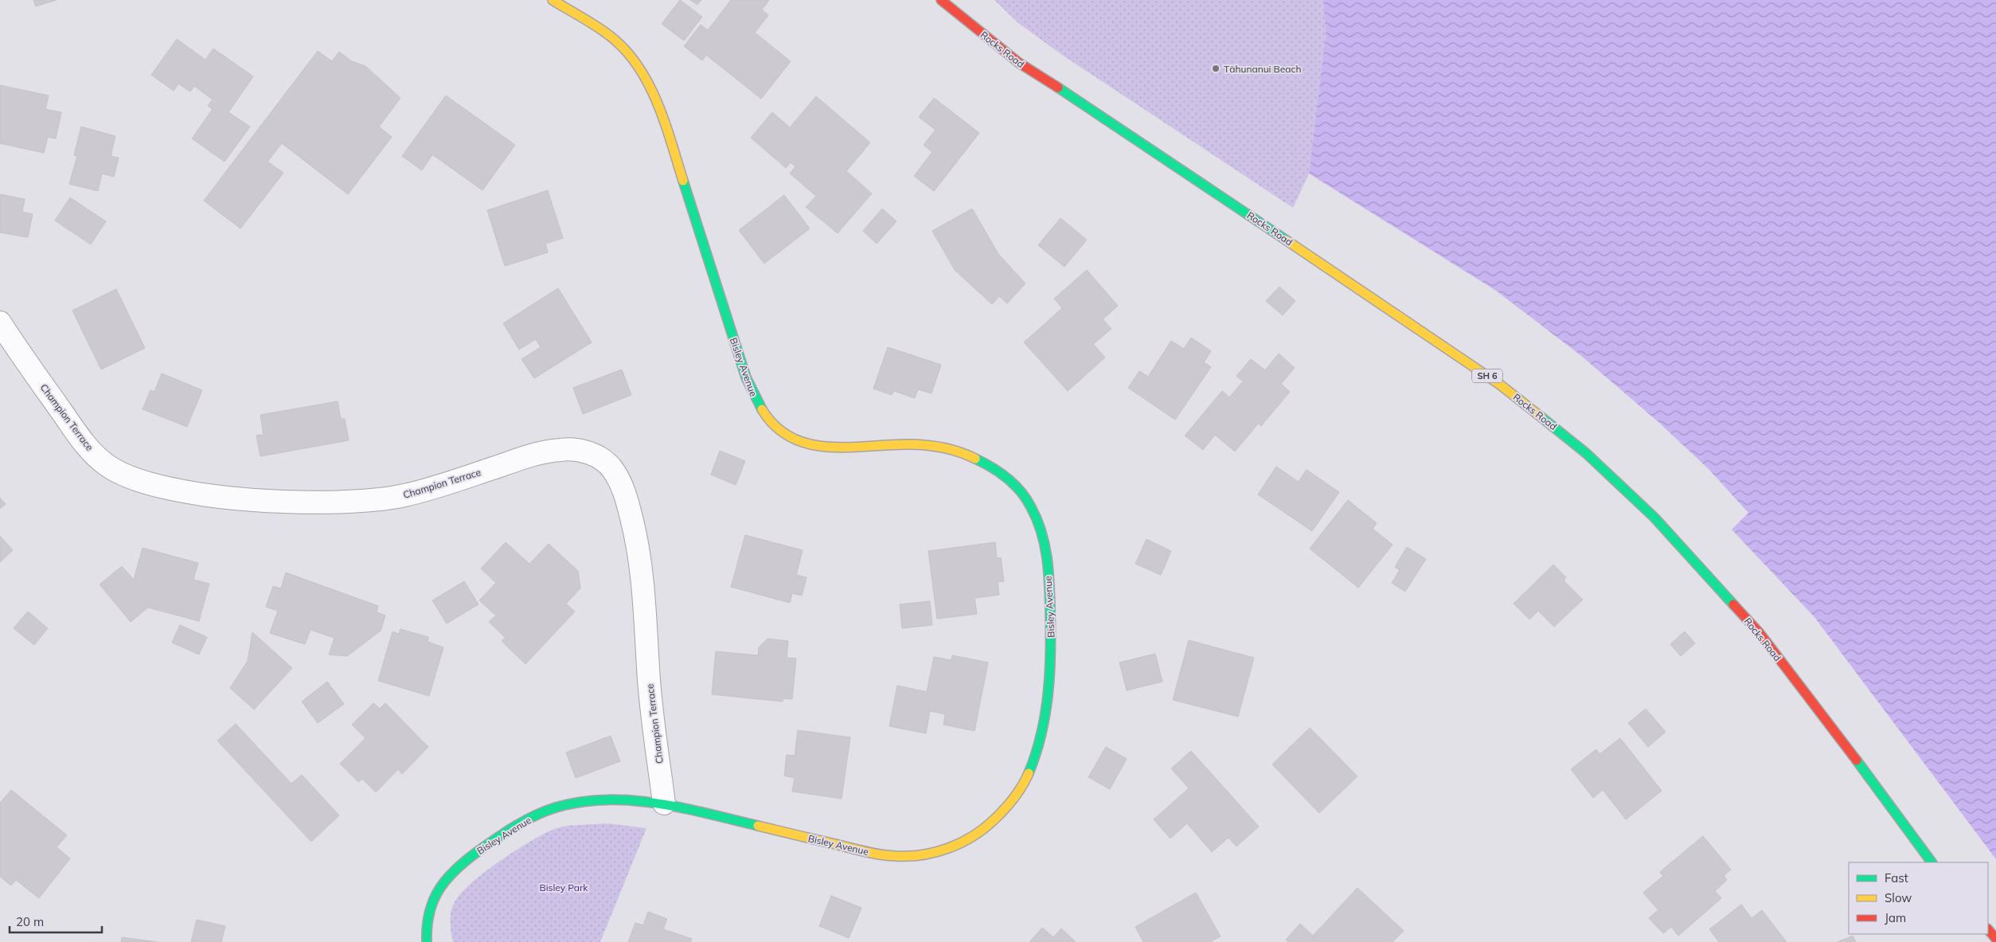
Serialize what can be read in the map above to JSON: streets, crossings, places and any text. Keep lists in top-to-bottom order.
{
  "streets": {
    "main road": ["Rocks Road", "Bisley Avenue", "SH 6"],
    "street": ["Champion Terrace"]
  },
  "crossings": [
    ["Bisley Avenue", "Champion Terrace"]
  ],
  "parks": ["Bisley Park"],
  "places": ["Tāhunanui Beach"],
  "legend": ["Fast", "Slow", "Jam"],
  "scale_bar": "20 m"
}
